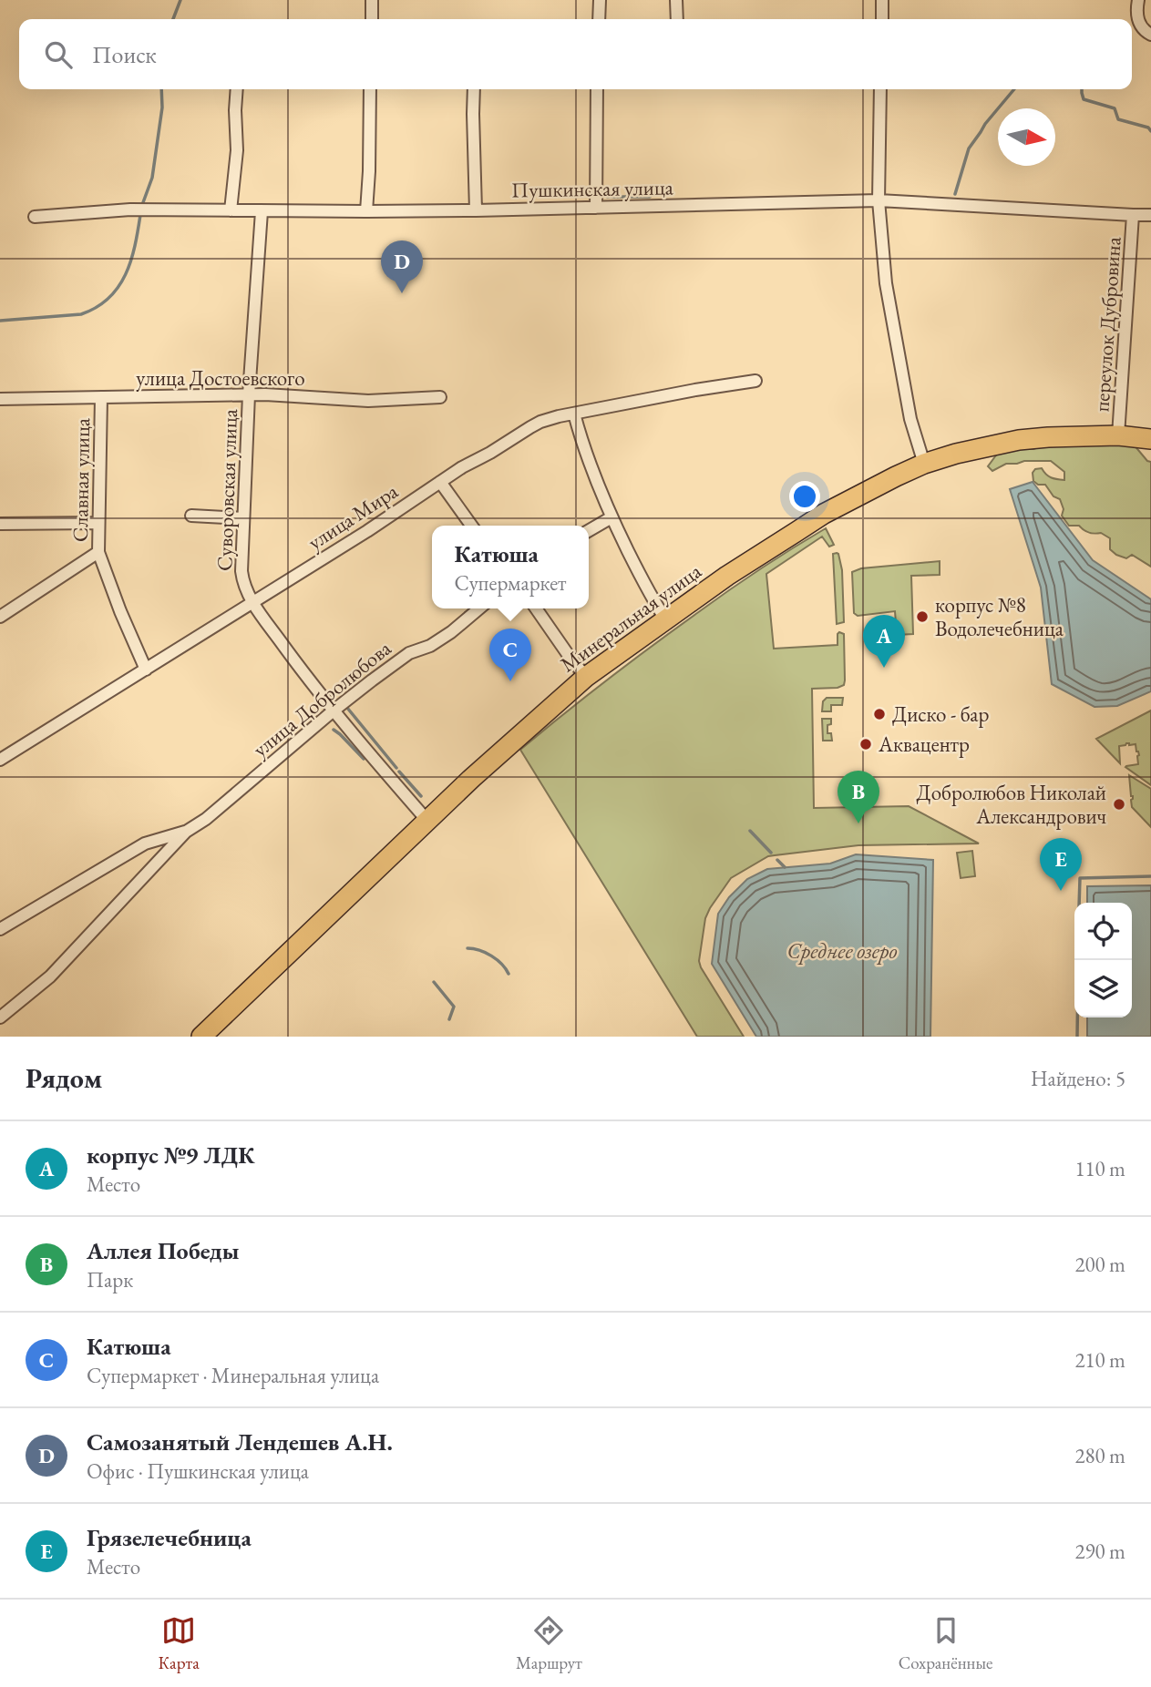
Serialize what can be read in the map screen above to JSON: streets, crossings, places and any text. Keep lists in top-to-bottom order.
{
  "streets": {
    "main road": ["Минеральная улица"],
    "street": [
      "Пушкинская улица",
      "переулок Дубровина",
      "улица Достоевского",
      "Славная улица",
      "Суворовская улица",
      "улица Мира",
      "улица Добролюбова"
    ]
  },
  "crossings": [
    ["Пушкинская улица", "переулок Дубровина"],
    ["Пушкинская улица", "Суворовская улица"],
    ["переулок Дубровина", "Минеральная улица"],
    ["улица Достоевского", "Славная улица"],
    ["улица Достоевского", "Суворовская улица"],
    ["Славная улица", "улица Мира"],
    ["Суворовская улица", "улица Мира"],
    ["Суворовская улица", "Минеральная улица"],
    ["Суворовская улица", "улица Добролюбова"]
  ],
  "water": ["Среднее озеро"],
  "places": [
    "корпус №8 Водолечебница",
    "Диско - бар",
    "Аквацентр",
    "Добролюбов Николай Александрович"
  ],
  "north": "right",
  "page": {
    "search": "Поиск",
    "pins": [
      "D",
      "A",
      "C",
      "B",
      "E"
    ],
    "popup": ["Катюша", "Супермаркет"],
    "heading": ["Рядом", "Найдено: 5"],
    "list": [
      {
        "mark": "A",
        "name": "корпус №9 ЛДК",
        "note": "Место",
        "value": "110 m"
      },
      {
        "mark": "B",
        "name": "Аллея Победы",
        "note": "Парк",
        "value": "200 m"
      },
      {
        "mark": "C",
        "name": "Катюша",
        "note": "Супермаркет · Минеральная улица",
        "value": "210 m"
      },
      {
        "mark": "D",
        "name": "Самозанятый Лендешев А.Н.",
        "note": "Офис · Пушкинская улица",
        "value": "280 m"
      },
      {
        "mark": "E",
        "name": "Грязелечебница",
        "note": "Место",
        "value": "290 m"
      }
    ],
    "nav": ["Карта", "Маршрут", "Сохранённые"]
  }
}
